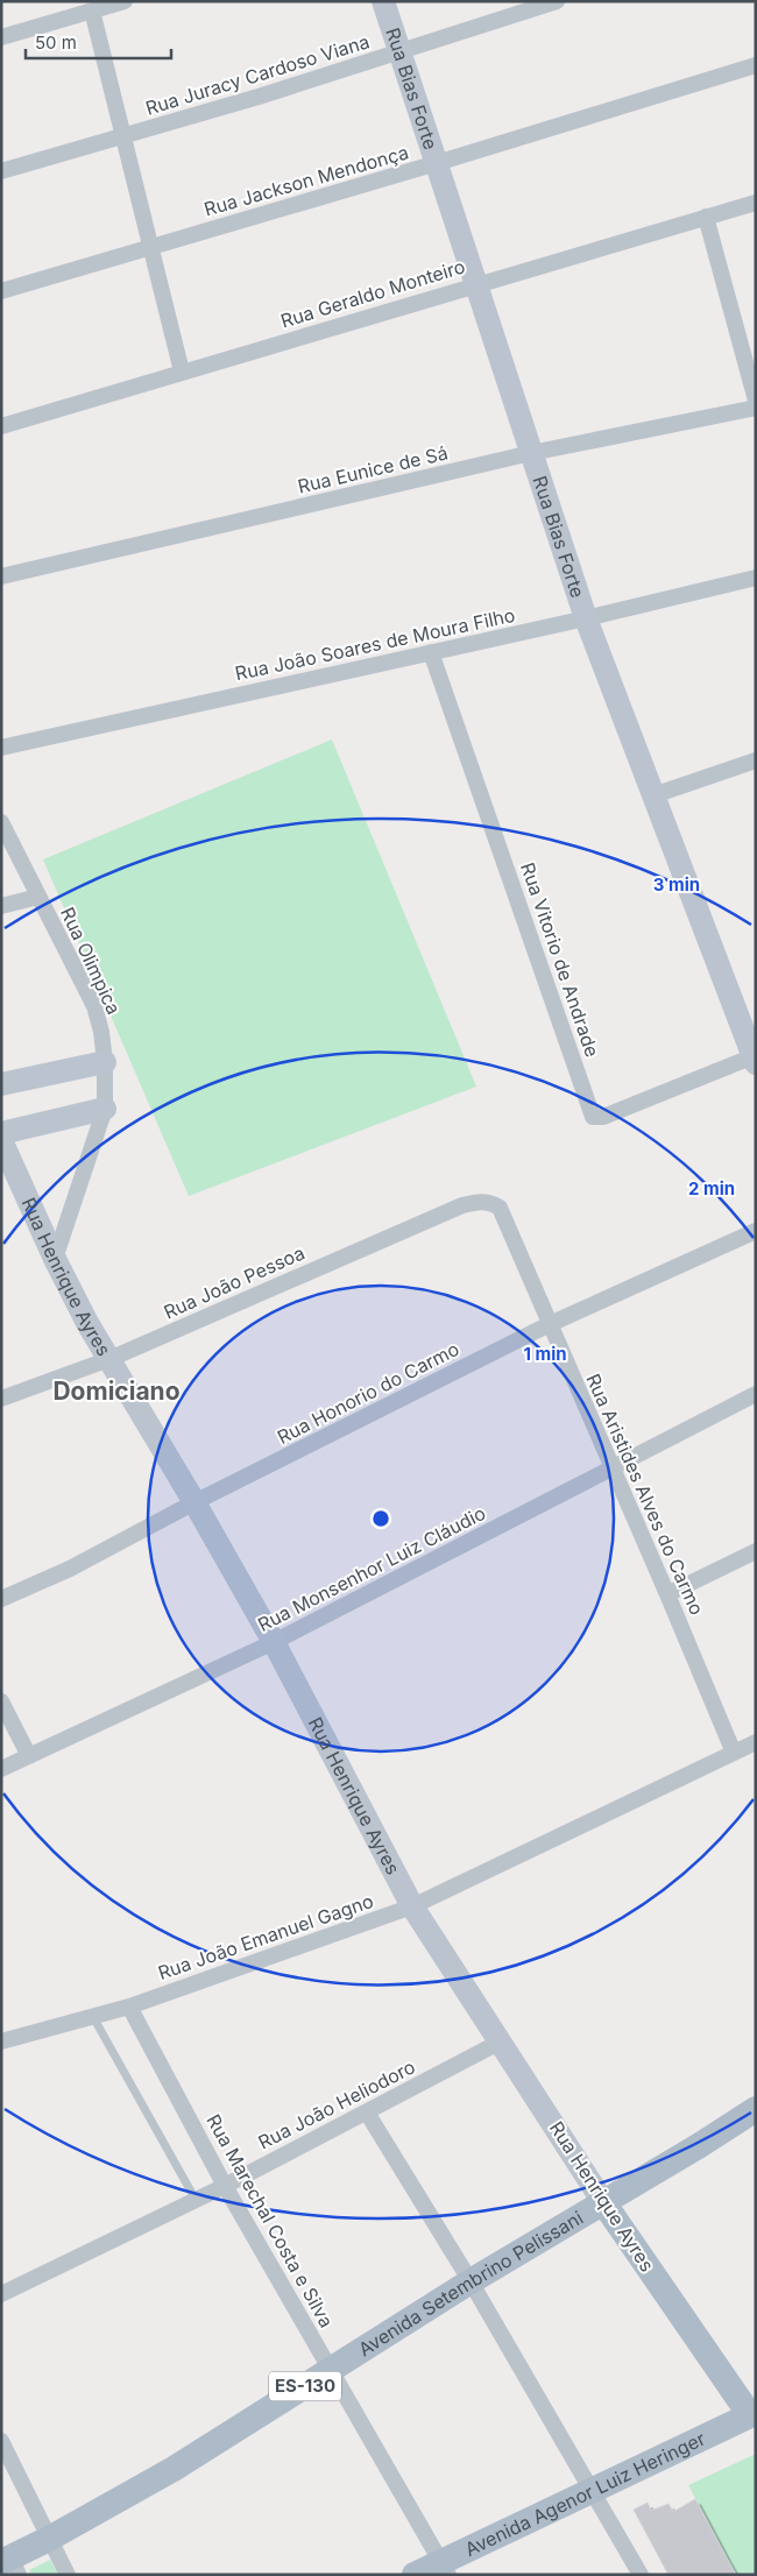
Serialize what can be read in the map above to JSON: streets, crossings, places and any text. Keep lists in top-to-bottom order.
{
  "streets": {
    "main road": [
      "Rua Henrique Ayres",
      "Avenida Setembrino Pelissani",
      "ES-130",
      "Avenida Agenor Luiz Heringer"
    ],
    "street": [
      "Rua Juracy Cardoso Viana",
      "Rua Bias Forte",
      "Rua Jackson Mendonça",
      "Rua Geraldo Monteiro",
      "Rua Eunice de Sá",
      "Rua João Soares de Moura Filho",
      "Rua Vitorio de Andrade",
      "Rua Olimpica",
      "Rua João Pessoa",
      "Rua Honorio do Carmo",
      "Rua Aristides Alves do Carmo",
      "Rua Monsenhor Luiz Cláudio",
      "Rua João Emanuel Gagno",
      "Rua João Heliodoro",
      "Rua Marechal Costa e Silva"
    ]
  },
  "crossings": [
    ["Rua Juracy Cardoso Viana", "Rua Bias Forte"],
    ["Rua Bias Forte", "Rua Jackson Mendonça"],
    ["Rua Bias Forte", "Rua Geraldo Monteiro"],
    ["Rua Bias Forte", "Rua Eunice de Sá"],
    ["Rua Bias Forte", "Rua João Soares de Moura Filho"],
    ["Rua Bias Forte", "Rua Vitorio de Andrade"],
    ["Rua João Soares de Moura Filho", "Rua Vitorio de Andrade"],
    ["Rua Olimpica", "Rua Henrique Ayres"],
    ["Rua Henrique Ayres", "Rua João Pessoa"],
    ["Rua Henrique Ayres", "Rua Honorio do Carmo"],
    ["Rua Henrique Ayres", "Rua Monsenhor Luiz Cláudio"],
    ["Rua Henrique Ayres", "Rua João Emanuel Gagno"],
    ["Rua Henrique Ayres", "Rua João Heliodoro"],
    ["Rua Henrique Ayres", "Avenida Setembrino Pelissani"],
    ["Rua Henrique Ayres", "Avenida Agenor Luiz Heringer"],
    ["Rua João Pessoa", "Rua Aristides Alves do Carmo"],
    ["Rua Honorio do Carmo", "Rua Aristides Alves do Carmo"],
    ["Rua Aristides Alves do Carmo", "Rua Monsenhor Luiz Cláudio"],
    ["Rua Aristides Alves do Carmo", "Rua João Emanuel Gagno"],
    ["Rua João Emanuel Gagno", "Rua Marechal Costa e Silva"],
    ["Rua João Heliodoro", "Rua Marechal Costa e Silva"],
    ["Rua Marechal Costa e Silva", "Avenida Setembrino Pelissani"],
    ["Rua Marechal Costa e Silva", "Avenida Agenor Luiz Heringer"]
  ],
  "districts": ["Domiciano"],
  "scale_bar": "50 m",
  "rings": ["3 min", "2 min", "1 min"]
}
